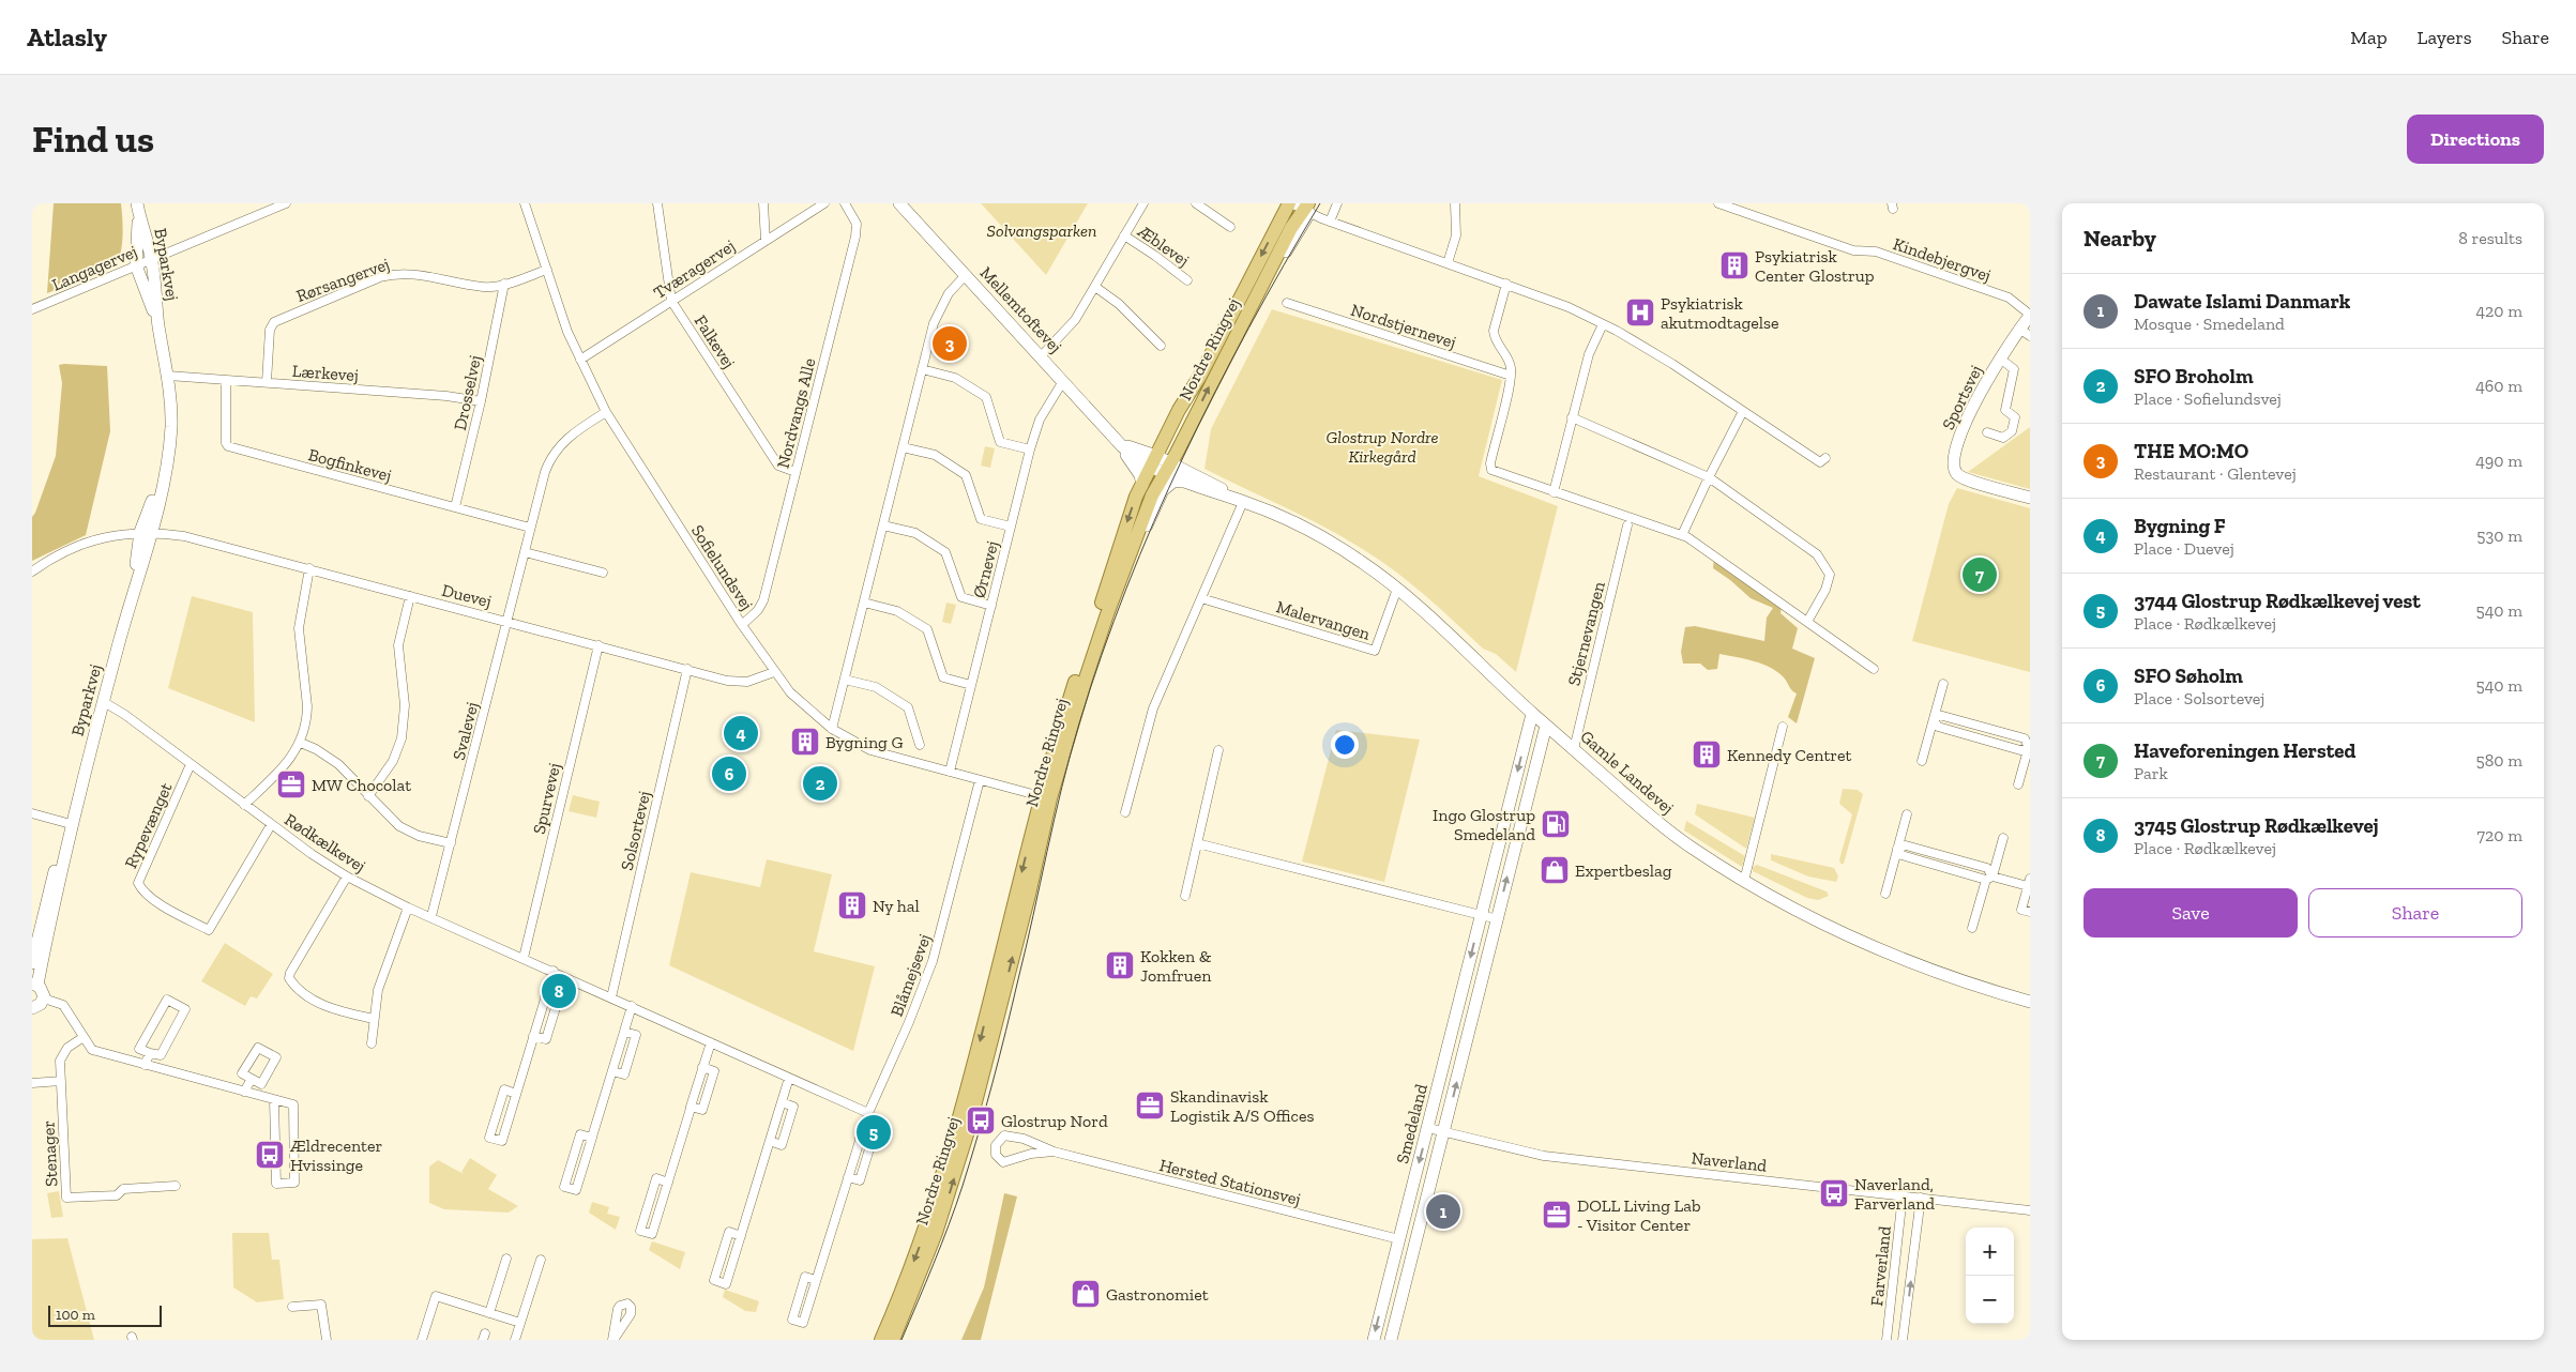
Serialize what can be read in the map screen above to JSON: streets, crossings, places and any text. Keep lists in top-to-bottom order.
{
  "streets": {
    "main road": ["Nordre Ringvej"],
    "street": [
      "Æblevej",
      "Kindebjergvej",
      "Byparkvej",
      "Langagervej",
      "Tværagervej",
      "Rørsangervej",
      "Mellemtoftevej",
      "Nordstjernevej",
      "Falkevej",
      "Lærkevej",
      "Drosselvej",
      "Sportsvej",
      "Nordvangs Alle",
      "Bogfinkevej",
      "Sofielundsvej",
      "Ørnevej",
      "Duevej",
      "Malervangen",
      "Stjernevangen",
      "Svalevej",
      "Gamle Landevej",
      "Spurvevej",
      "Rypevænget",
      "Solsortevej",
      "Rødkælkevej",
      "Blåmejsevej",
      "Smedeland",
      "Stenager",
      "Naverland",
      "Hersted Stationsvej",
      "Farverland"
    ]
  },
  "crossings": [
    ["Kindebjergvej", "Sportsvej"],
    ["Byparkvej", "Langagervej"],
    ["Byparkvej", "Lærkevej"],
    ["Byparkvej", "Duevej"],
    ["Byparkvej", "Rødkælkevej"],
    ["Tværagervej", "Falkevej"],
    ["Tværagervej", "Sofielundsvej"],
    ["Rørsangervej", "Lærkevej"],
    ["Rørsangervej", "Drosselvej"],
    ["Rørsangervej", "Sofielundsvej"],
    ["Mellemtoftevej", "Nordre Ringvej"],
    ["Mellemtoftevej", "Ørnevej"],
    ["Mellemtoftevej", "Gamle Landevej"],
    ["Falkevej", "Nordvangs Alle"],
    ["Nordre Ringvej", "Sofielundsvej"],
    ["Nordre Ringvej", "Gamle Landevej"],
    ["Lærkevej", "Drosselvej"],
    ["Lærkevej", "Bogfinkevej"],
    ["Drosselvej", "Bogfinkevej"],
    ["Nordvangs Alle", "Sofielundsvej"],
    ["Bogfinkevej", "Svalevej"],
    ["Sofielundsvej", "Ørnevej"],
    ["Sofielundsvej", "Duevej"],
    ["Sofielundsvej", "Svalevej"],
    ["Sofielundsvej", "Blåmejsevej"],
    ["Duevej", "Svalevej"],
    ["Duevej", "Spurvevej"],
    ["Duevej", "Solsortevej"],
    ["Malervangen", "Gamle Landevej"],
    ["Stjernevangen", "Gamle Landevej"],
    ["Svalevej", "Rødkælkevej"],
    ["Gamle Landevej", "Smedeland"],
    ["Spurvevej", "Rødkælkevej"],
    ["Rypevænget", "Rødkælkevej"],
    ["Solsortevej", "Rødkælkevej"],
    ["Rødkælkevej", "Blåmejsevej"],
    ["Smedeland", "Naverland"],
    ["Smedeland", "Hersted Stationsvej"],
    ["Naverland", "Farverland"]
  ],
  "parks": ["Solvangsparken", "Glostrup Nordre Kirkegård"],
  "places": {
    "building": [
      "Psykiatrisk Center Glostrup",
      "Bygning G",
      "Kennedy Centret",
      "Ny hal",
      "Kokken & Jomfruen"
    ],
    "hospital": ["Psykiatrisk akutmodtagelse"],
    "office": ["MW Chocolat", "Skandinavisk Logistik A/S Offices", "DOLL Living Lab - Visitor Center"],
    "fuel station": ["Ingo Glostrup Smedeland"],
    "shop": ["Expertbeslag", "Gastronomiet"],
    "bus stop": ["Glostrup Nord", "Ældrecenter Hvissinge", "Naverland, Farverland"]
  },
  "scale_bar": "100 m",
  "page": {
    "header": "Atlasly",
    "nav": ["Map", "Layers", "Share"],
    "buttons": [
      "Directions",
      ["Save", "Share"]
    ],
    "title": "Find us",
    "heading": ["Nearby", "8 results"],
    "list": [
      {
        "mark": "1",
        "name": "Dawate Islami Danmark",
        "note": "Mosque · Smedeland",
        "value": "420 m"
      },
      {
        "mark": "2",
        "name": "SFO Broholm",
        "note": "Place · Sofielundsvej",
        "value": "460 m"
      },
      {
        "mark": "3",
        "name": "THE MO:MO",
        "note": "Restaurant · Glentevej",
        "value": "490 m"
      },
      {
        "mark": "4",
        "name": "Bygning F",
        "note": "Place · Duevej",
        "value": "530 m"
      },
      {
        "mark": "5",
        "name": "3744 Glostrup Rødkælkevej vest",
        "note": "Place · Rødkælkevej",
        "value": "540 m"
      },
      {
        "mark": "6",
        "name": "SFO Søholm",
        "note": "Place · Solsortevej",
        "value": "540 m"
      },
      {
        "mark": "7",
        "name": "Haveforeningen Hersted",
        "note": "Park",
        "value": "580 m"
      },
      {
        "mark": "8",
        "name": "3745 Glostrup Rødkælkevej",
        "note": "Place · Rødkælkevej",
        "value": "720 m"
      }
    ],
    "pins": [
      "3",
      "7",
      "4",
      "6",
      "2",
      "8",
      "5",
      "1"
    ],
    "map_buttons": ["+", "−"],
    "scale": "100 m"
  }
}
